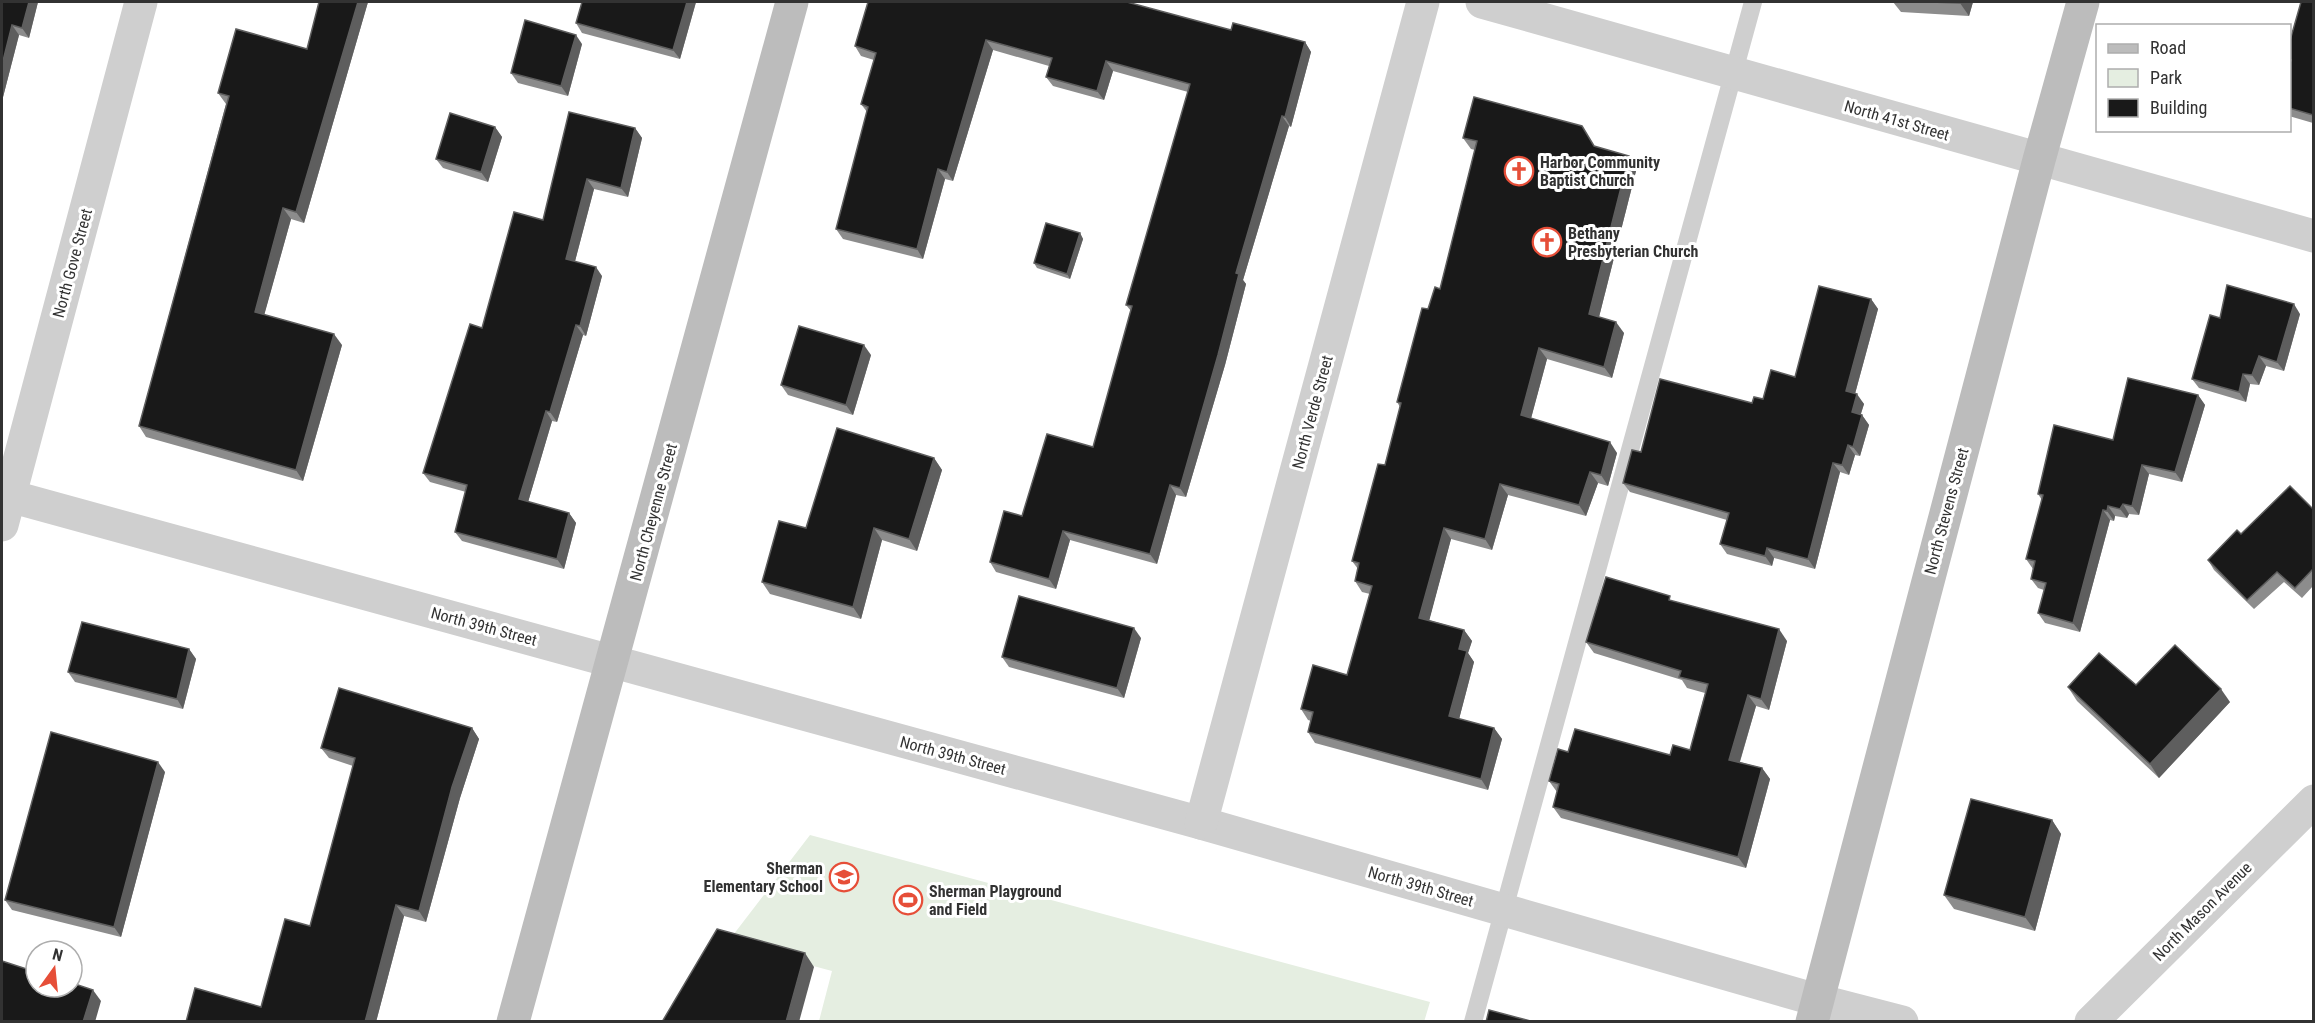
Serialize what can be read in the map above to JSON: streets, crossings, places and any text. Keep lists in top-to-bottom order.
{
  "streets": {
    "street": [
      "North 41st Street",
      "North Gove Street",
      "North Verde Street",
      "North Stevens Street",
      "North Cheyenne Street",
      "North 39th Street",
      "North Mason Avenue"
    ]
  },
  "crossings": [
    ["North 41st Street", "North Stevens Street"],
    ["North Gove Street", "North 39th Street"],
    ["North Verde Street", "North 39th Street"],
    ["North Stevens Street", "North 39th Street"],
    ["North Cheyenne Street", "North 39th Street"]
  ],
  "places": {
    "church": ["Harbor Community Baptist Church", "Bethany Presbyterian Church"],
    "school or university": ["Sherman Elementary School"],
    "sports": ["Sherman Playground and Field"]
  },
  "legend": ["Road", "Park", "Building"],
  "north": "top"
}
